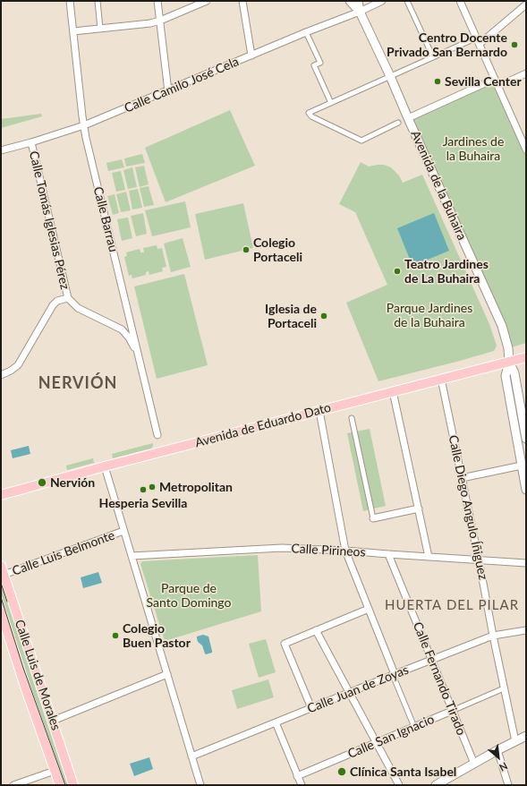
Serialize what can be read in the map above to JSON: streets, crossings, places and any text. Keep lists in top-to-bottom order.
{
  "streets": {
    "main road": ["Avenida de la Buhaira", "Avenida de Eduardo Dato", "Calle Luis de Morales"],
    "street": [
      "Calle Camilo José Cela",
      "Calle Barrau",
      "Calle Tomás Iglesias Pérez",
      "Calle Diego Angulo Íñiguez",
      "Calle Pirineos",
      "Calle Luis Belmonte",
      "Calle Fernando Tirado",
      "Calle Juan de Zoyas",
      "Calle San Ignacio"
    ]
  },
  "crossings": [
    ["Calle Camilo José Cela", "Avenida de la Buhaira"],
    ["Calle Camilo José Cela", "Calle Barrau"],
    ["Calle Camilo José Cela", "Calle Tomás Iglesias Pérez"],
    ["Avenida de la Buhaira", "Avenida de Eduardo Dato"],
    ["Calle Barrau", "Calle Tomás Iglesias Pérez"],
    ["Avenida de Eduardo Dato", "Calle Diego Angulo Íñiguez"],
    ["Calle Diego Angulo Íñiguez", "Calle Pirineos"],
    ["Calle Diego Angulo Íñiguez", "Calle Juan de Zoyas"],
    ["Calle Diego Angulo Íñiguez", "Calle San Ignacio"],
    ["Calle Pirineos", "Calle Fernando Tirado"],
    ["Calle Luis Belmonte", "Calle Luis de Morales"],
    ["Calle Fernando Tirado", "Calle Juan de Zoyas"],
    ["Calle Fernando Tirado", "Calle San Ignacio"]
  ],
  "districts": ["NERVIÓN", "HUERTA DEL PILAR"],
  "parks": ["Jardines de la Buhaira", "Parque Jardines de la Buhaira", "Parque de Santo Domingo"],
  "places": [
    "Centro Docente Privado San Bernardo",
    "Sevilla Center",
    "Colegio Portaceli",
    "Teatro Jardines de La Buhaira",
    "Iglesia de Portaceli",
    "Nervión",
    "Metropolitan",
    "Hesperia Sevilla",
    "Colegio Buen Pastor",
    "Clínica Santa Isabel"
  ],
  "north": "bottom right"
}
